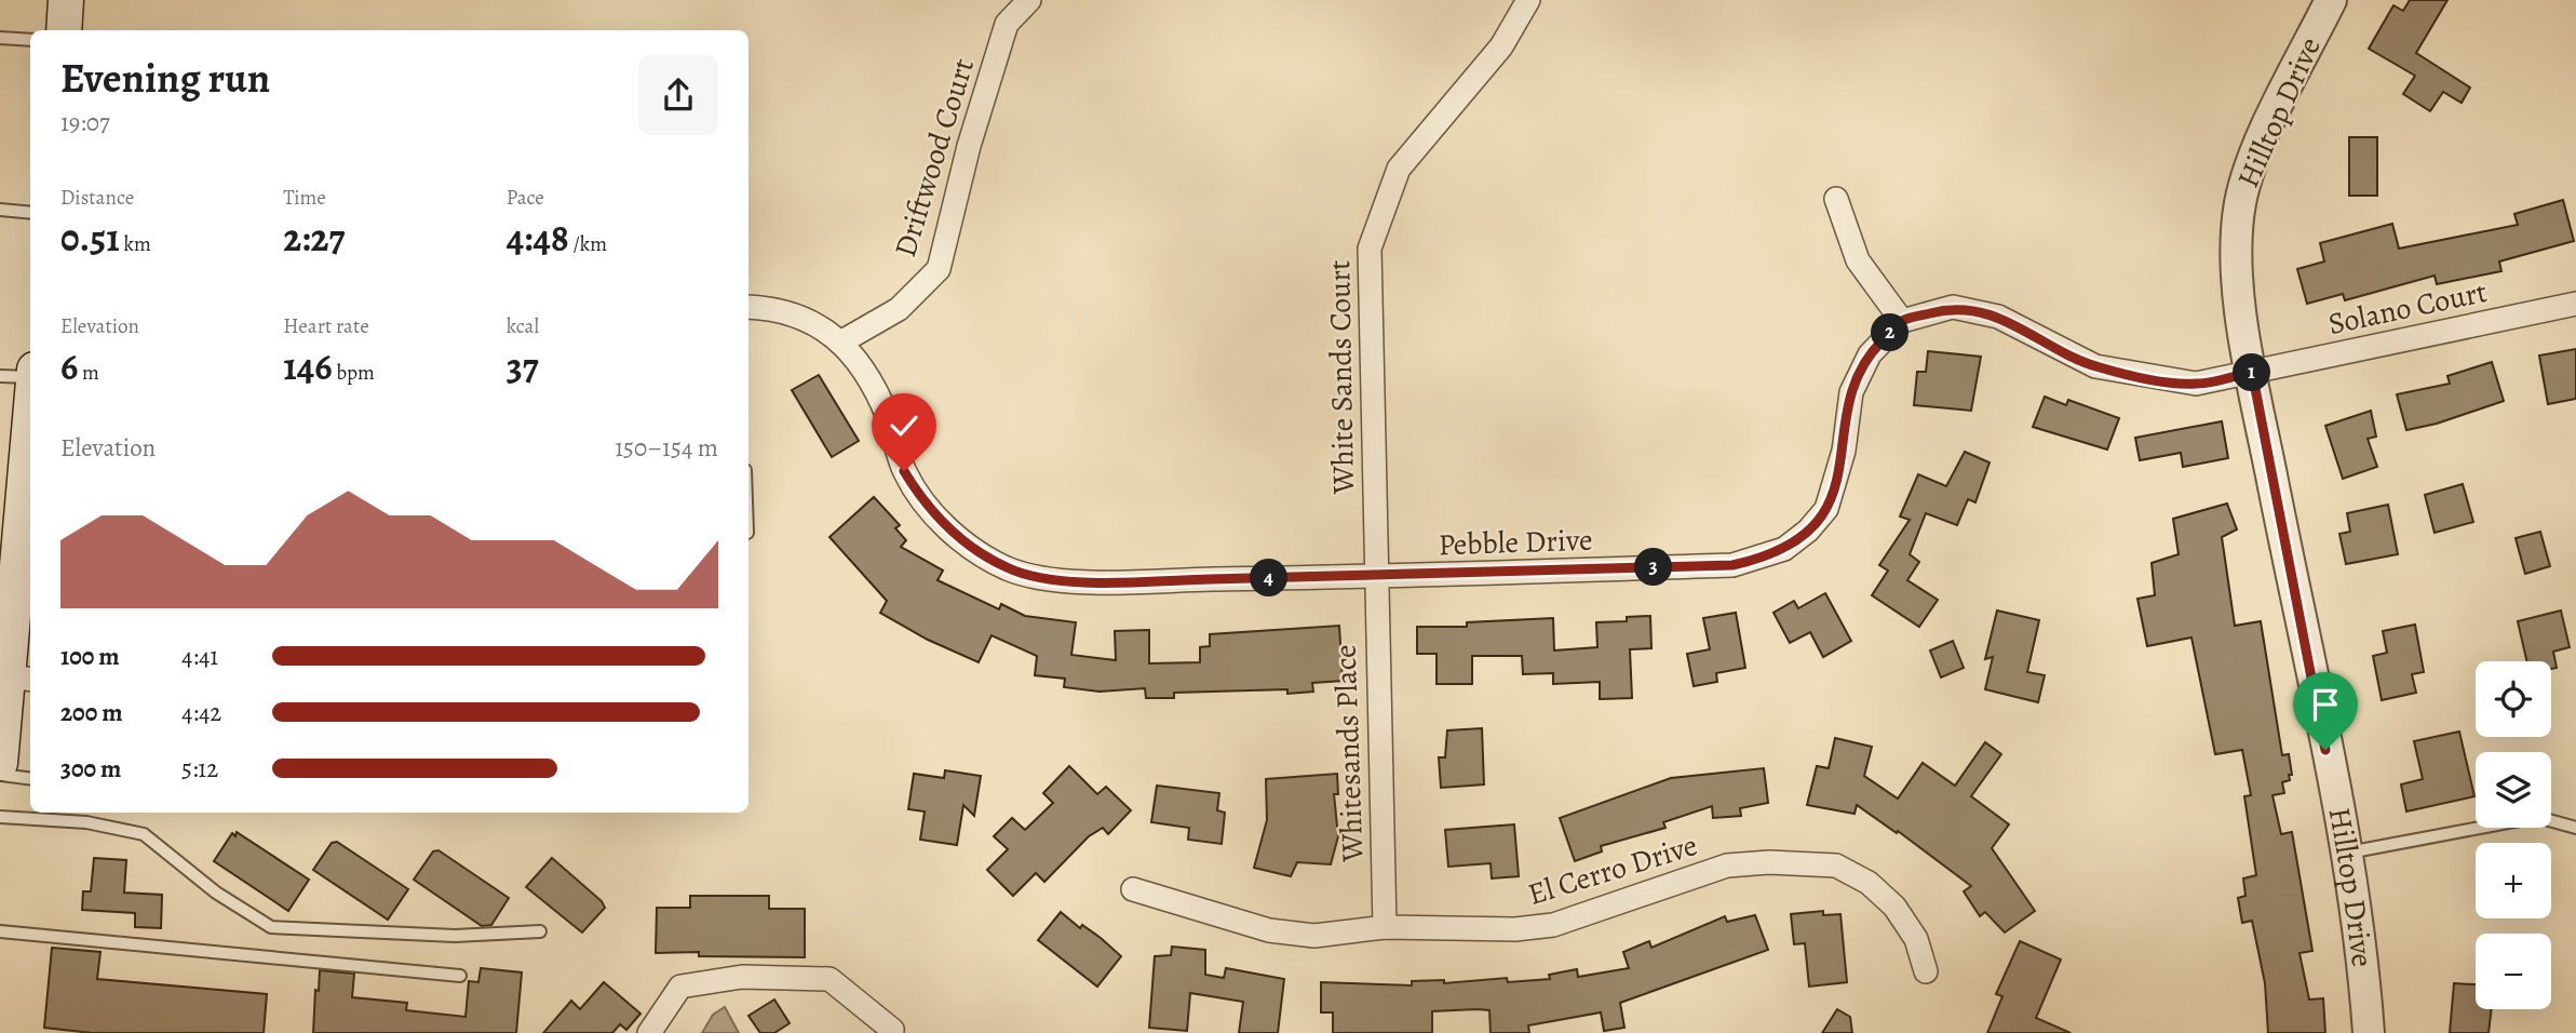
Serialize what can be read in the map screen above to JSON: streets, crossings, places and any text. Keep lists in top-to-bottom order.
{
  "streets": {
    "street": [
      "Hilltop Drive",
      "Driftwood Court",
      "Solano Court",
      "White Sands Court",
      "Pebble Drive",
      "Whitesands Place",
      "El Cerro Drive"
    ]
  },
  "crossings": [
    ["Hilltop Drive", "Solano Court"],
    ["Driftwood Court", "Pebble Drive"],
    ["White Sands Court", "Pebble Drive"],
    ["White Sands Court", "Whitesands Place"],
    ["Pebble Drive", "Whitesands Place"],
    ["Whitesands Place", "El Cerro Drive"]
  ],
  "page": {
    "heading": ["Evening run", "19:07"],
    "stats": [
      ["Distance", "0.51 km"],
      ["Time", "2:27"],
      ["Pace", "4:48 /km"],
      ["Elevation", "6 m"],
      ["Heart rate", "146 bpm"],
      ["kcal", "37"]
    ],
    "pins": [
      "2",
      "1",
      "3",
      "4"
    ],
    "chart": ["Elevation", "150–154 m"],
    "list": [
      {
        "name": "100 m",
        "note": "4:41"
      },
      {
        "name": "200 m",
        "note": "4:42"
      },
      {
        "name": "300 m",
        "note": "5:12"
      }
    ],
    "map_buttons": ["+", "−"]
  }
}
